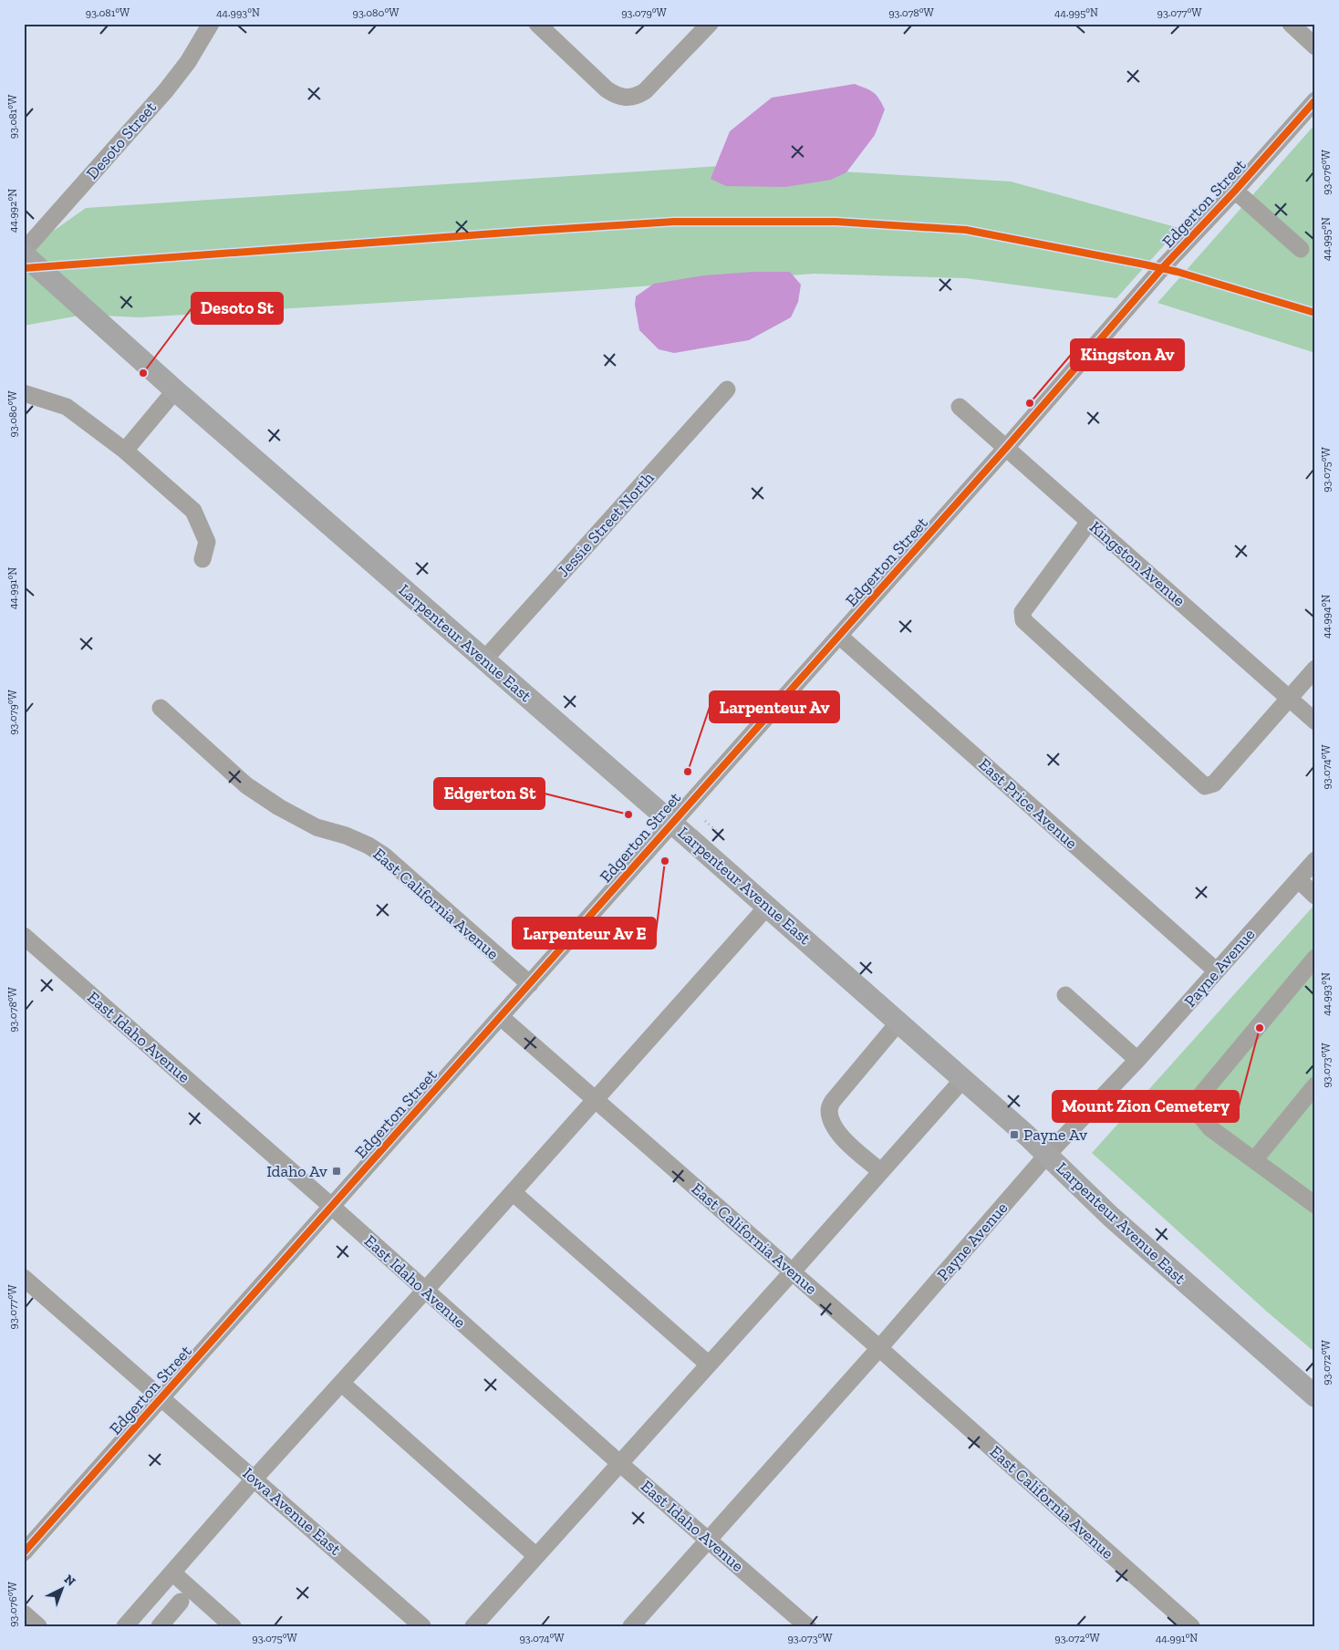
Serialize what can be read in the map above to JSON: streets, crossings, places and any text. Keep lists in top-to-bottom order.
{
  "streets": {
    "main road": ["Larpenteur Avenue East"],
    "street": [
      "Desoto Street",
      "Edgerton Street",
      "Jessie Street North",
      "Kingston Avenue",
      "East Price Avenue",
      "East California Avenue",
      "Payne Avenue",
      "East Idaho Avenue",
      "Iowa Avenue East"
    ]
  },
  "crossings": [
    ["Edgerton Street", "Kingston Avenue"],
    ["Edgerton Street", "Larpenteur Avenue East"],
    ["Edgerton Street", "East Price Avenue"],
    ["Edgerton Street", "East California Avenue"],
    ["Edgerton Street", "East Idaho Avenue"],
    ["Edgerton Street", "Iowa Avenue East"],
    ["Jessie Street North", "Larpenteur Avenue East"],
    ["Larpenteur Avenue East", "Payne Avenue"],
    ["East Price Avenue", "Payne Avenue"],
    ["East California Avenue", "Payne Avenue"],
    ["Payne Avenue", "East Idaho Avenue"]
  ],
  "places": {
    "other": [
      "Desoto St",
      "Kingston Av",
      "Larpenteur Av",
      "Edgerton St",
      "Larpenteur Av E",
      "Mount Zion Cemetery"
    ],
    "transit": ["Payne Av", "Idaho Av"]
  },
  "north": "top right",
  "coordinates": [
    "93.081°W",
    "44.993°N",
    "93.080°W",
    "93.079°W",
    "93.078°W",
    "44.995°N",
    "93.077°W",
    "93.076°W",
    "44.992°N",
    "93.075°W",
    "44.991°N",
    "44.994°N",
    "93.074°W",
    "93.073°W",
    "93.072°W"
  ]
}
